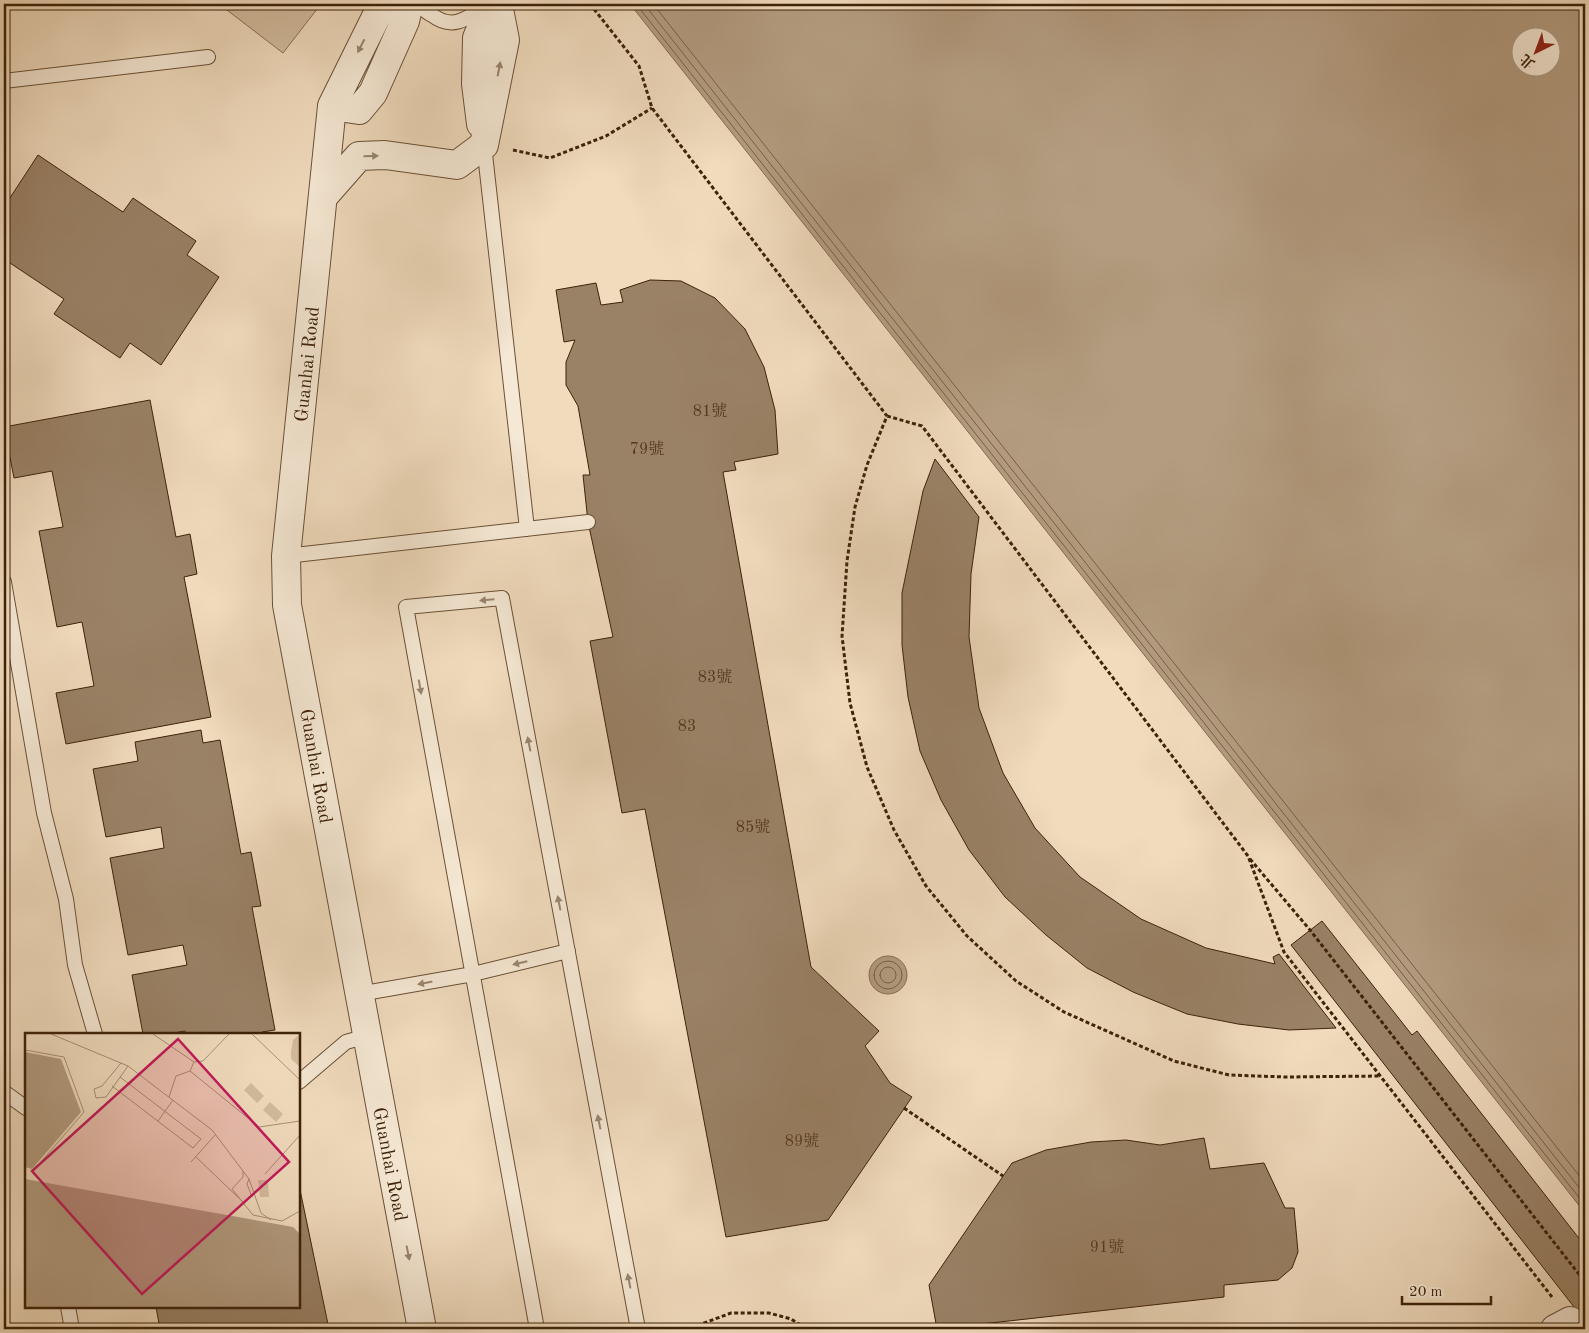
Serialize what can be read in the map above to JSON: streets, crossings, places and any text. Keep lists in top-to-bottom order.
{
  "streets": {
    "street": ["Guanhai Road"]
  },
  "house_numbers": [
    "81號",
    "79號",
    "83號",
    "83",
    "85號",
    "89號",
    "91號"
  ],
  "scale_bar": "20 m",
  "north": "bottom left"
}
